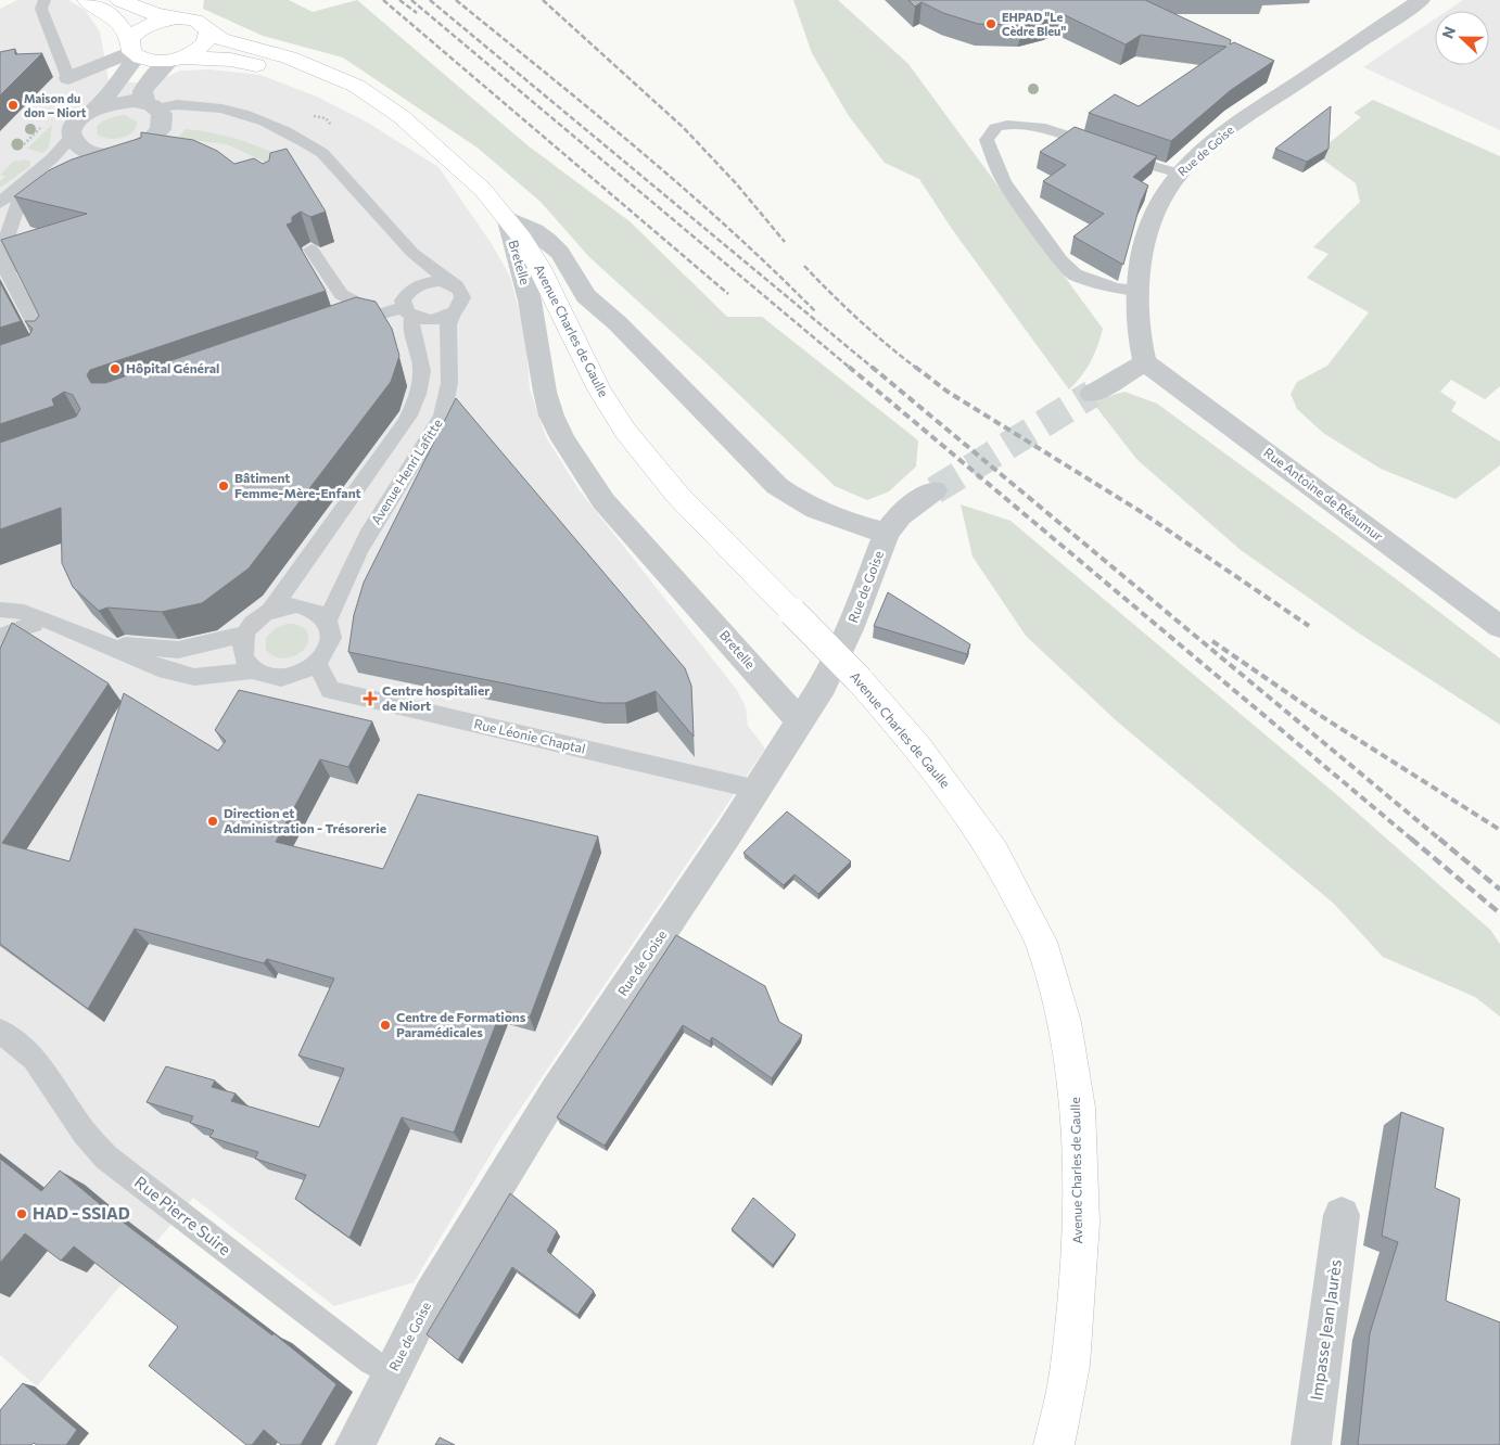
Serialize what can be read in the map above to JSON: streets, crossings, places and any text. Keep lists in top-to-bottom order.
{
  "streets": {
    "main road": ["Avenue Charles de Gaulle"],
    "street": [
      "Rue de Goise",
      "Bretelle",
      "Rue Antoine de Réaumur",
      "Impasse Jean Jaurès"
    ],
    "lane": ["Avenue Henri Lafitte", "Rue Léonie Chaptal", "Rue Pierre Suire"]
  },
  "crossings": [
    ["Rue de Goise", "Bretelle"],
    ["Rue de Goise", "Rue Antoine de Réaumur"],
    ["Rue de Goise", "Rue Léonie Chaptal"],
    ["Rue de Goise", "Rue Pierre Suire"],
    ["Bretelle", "Avenue Charles de Gaulle"],
    ["Avenue Henri Lafitte", "Rue Léonie Chaptal"]
  ],
  "places": {
    "other": [
      "EHPAD \"Le Cèdre Bleu\"",
      "Maison du don – Niort",
      "Hôpital Général",
      "Bâtiment Femme-Mère-Enfant",
      "Direction et Administration - Trésorerie",
      "Centre de Formations Paramédicales",
      "HAD - SSIAD"
    ],
    "health": ["Centre hospitalier de Niort"]
  },
  "north": "left"
}
